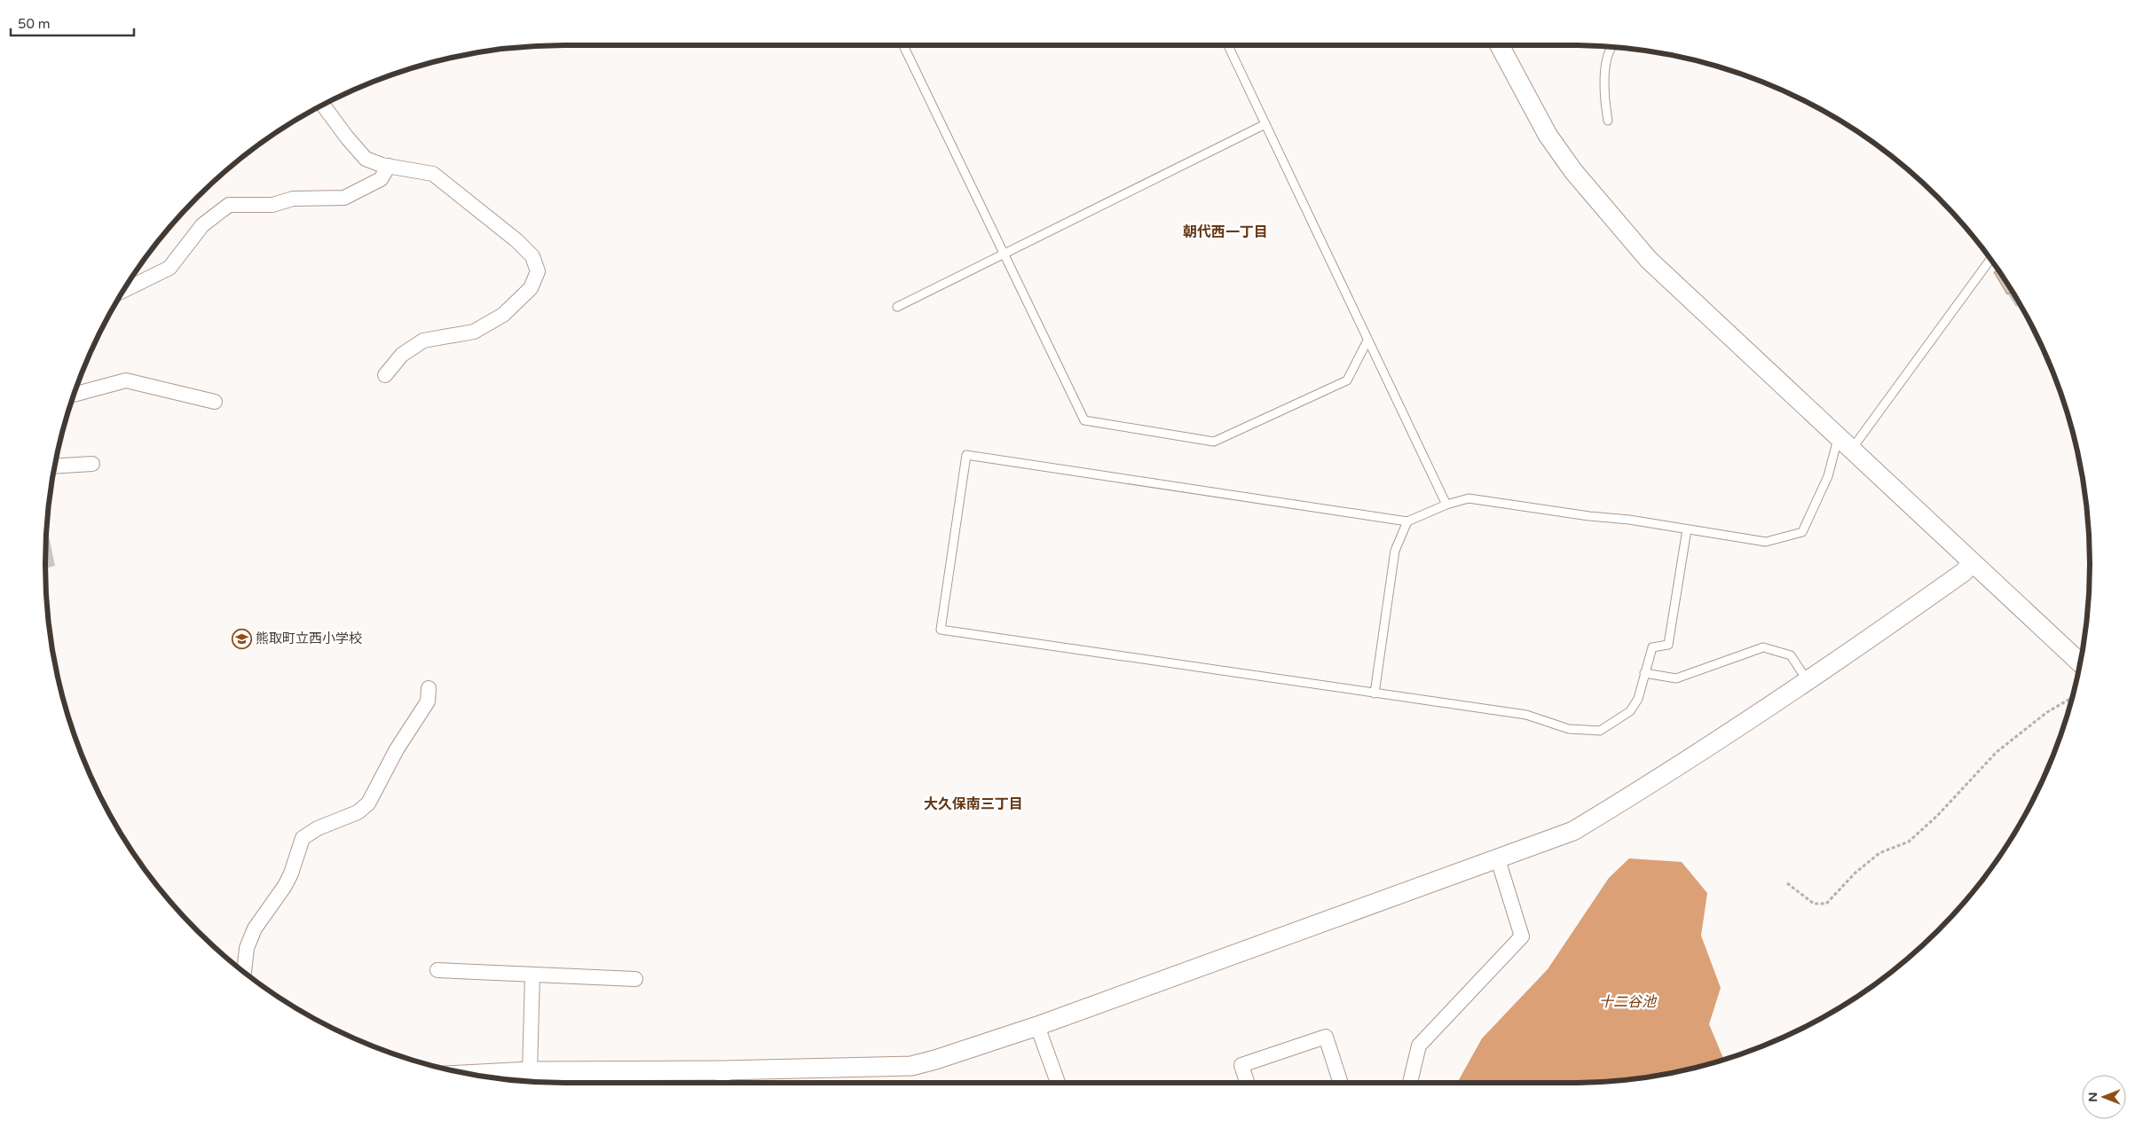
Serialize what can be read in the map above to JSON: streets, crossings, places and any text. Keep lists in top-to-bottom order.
{
  "districts": ["朝代西一丁目", "大久保南三丁目"],
  "water": ["十二谷池"],
  "places": {
    "school or university": ["熊取町立西小学校"]
  },
  "scale_bar": "50 m",
  "north": "left"
}
